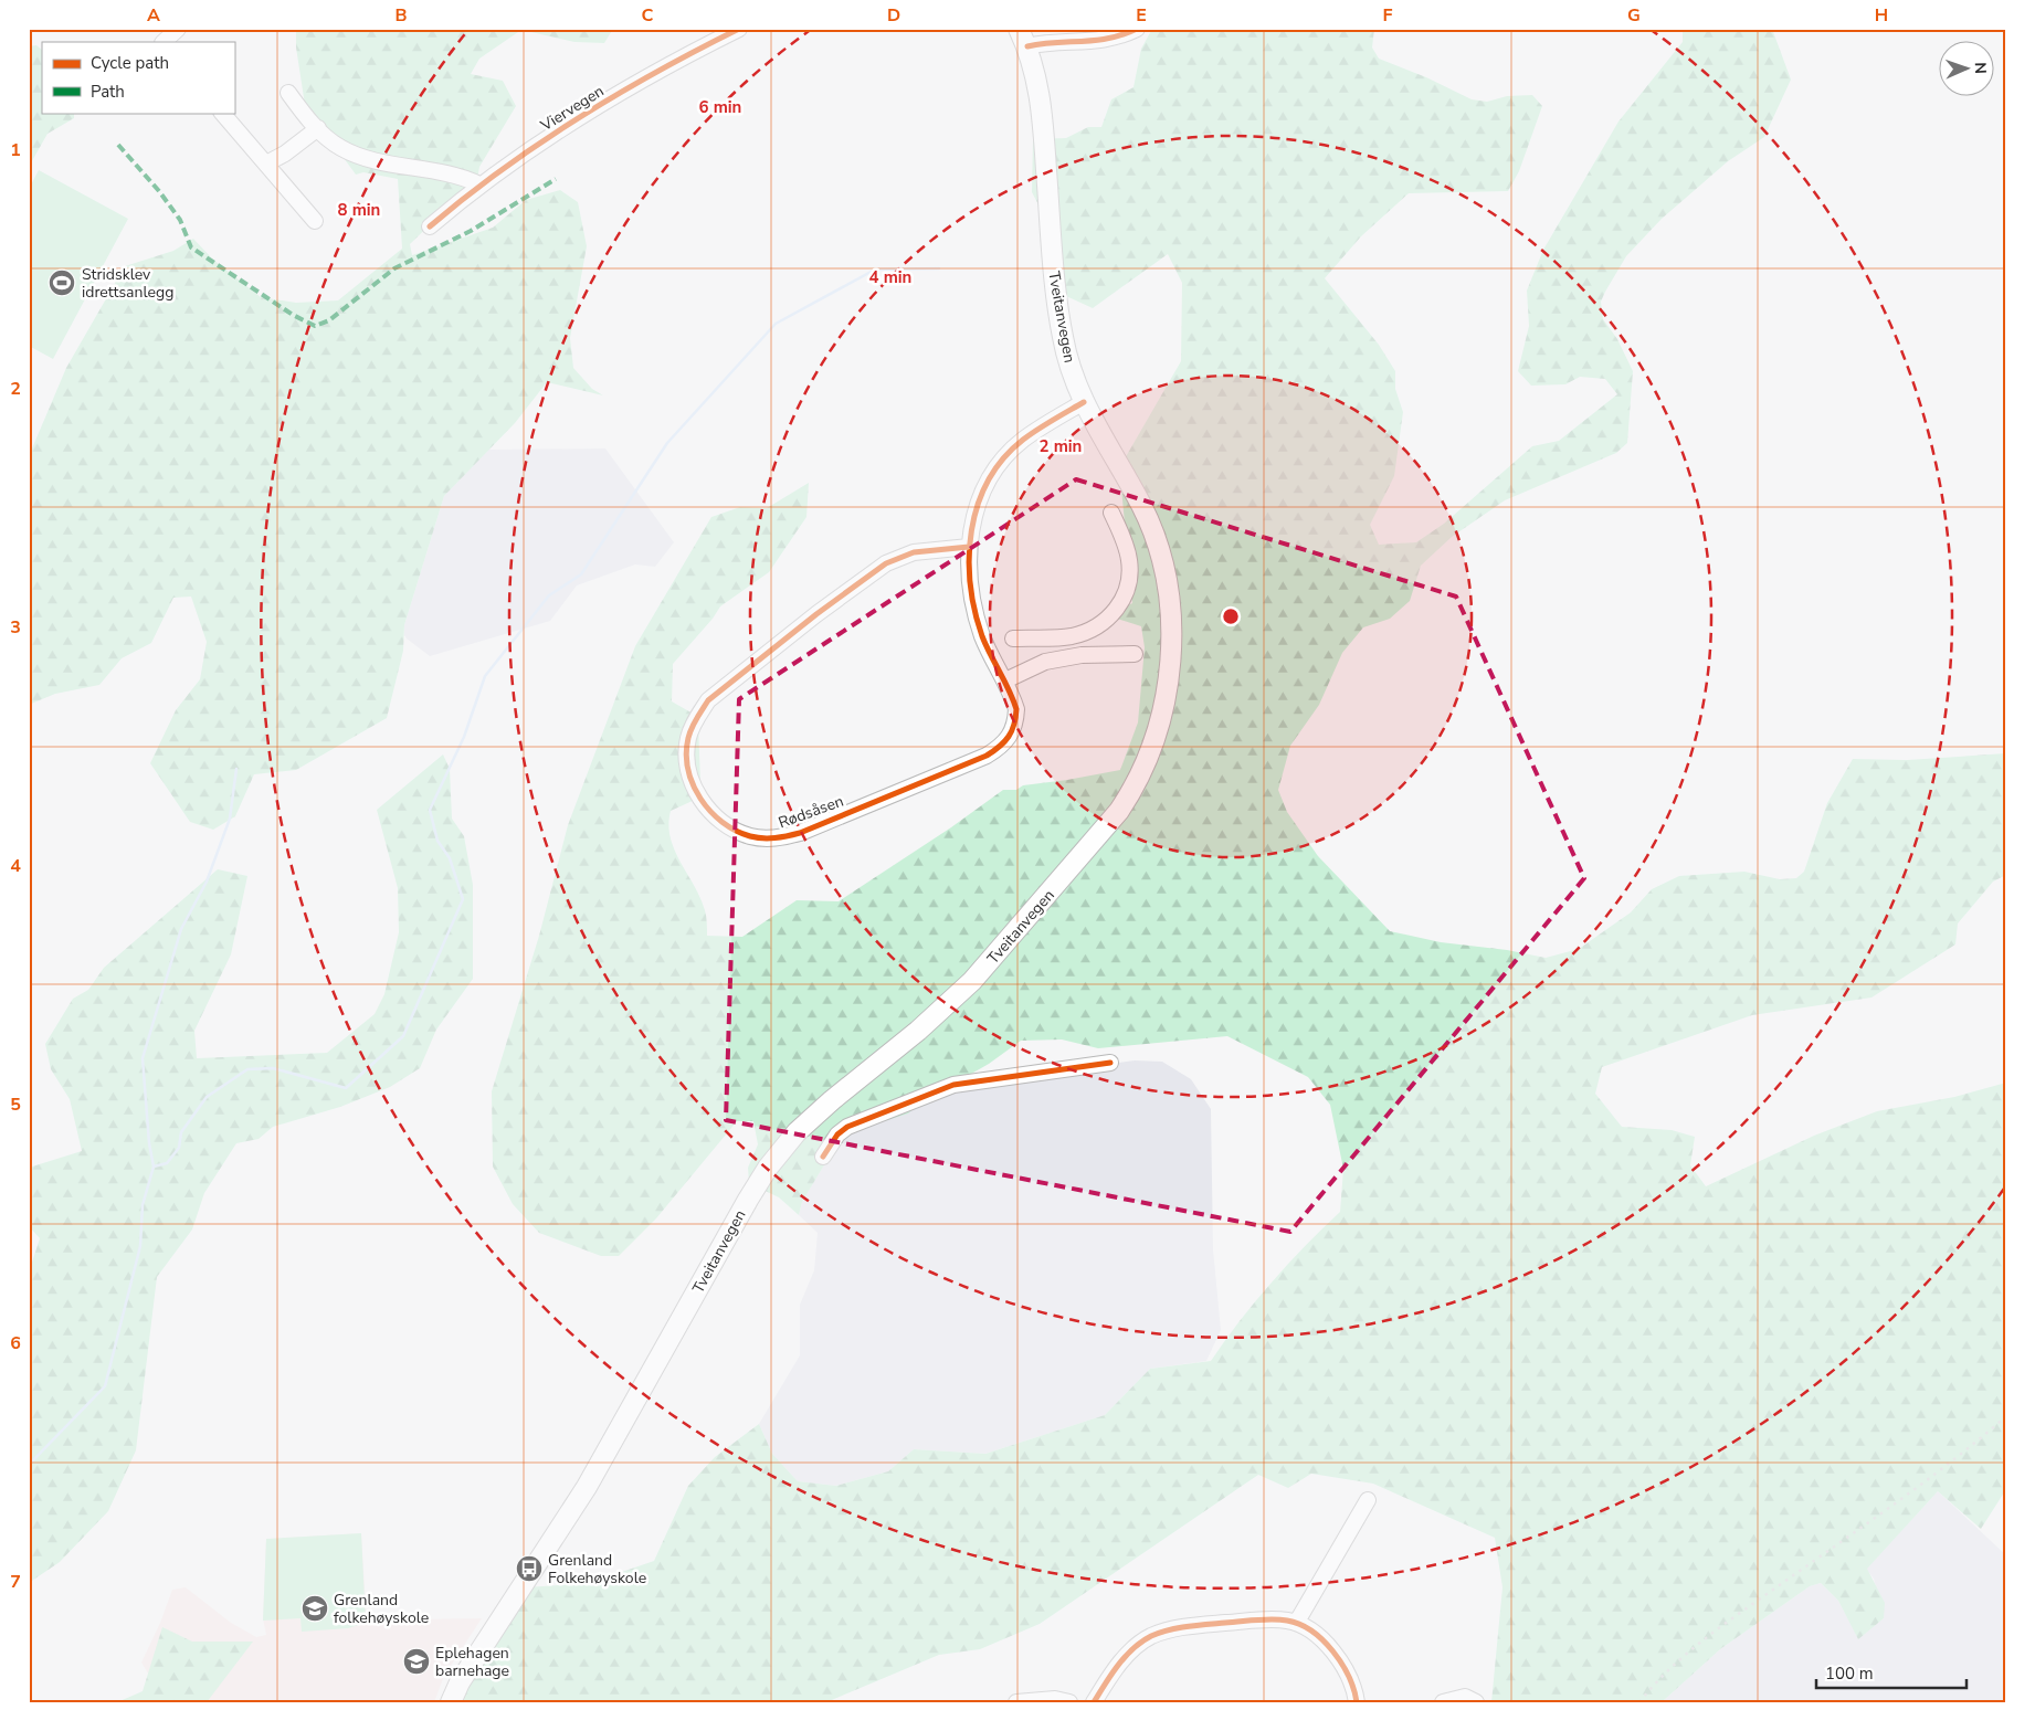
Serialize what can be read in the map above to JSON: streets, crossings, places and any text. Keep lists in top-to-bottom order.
{
  "streets": {
    "main road": ["Tveitanvegen"],
    "street": ["Viervegen", "Rødsåsen"]
  },
  "crossings": [
    ["Tveitanvegen", "Rødsåsen"]
  ],
  "places": {
    "sports": ["Stridsklev idrettsanlegg"],
    "bus stop": ["Grenland Folkehøyskole"],
    "school or university": ["Grenland folkehøyskole", "Eplehagen barnehage"]
  },
  "legend": ["Cycle path", "Path"],
  "scale_bar": "100 m",
  "north": "right",
  "grid": {
    "columns": [
      "A",
      "B",
      "C",
      "D",
      "E",
      "F",
      "G",
      "H"
    ],
    "rows": [
      "1",
      "2",
      "3",
      "4",
      "5",
      "6",
      "7"
    ]
  },
  "rings": [
    "6 min",
    "8 min",
    "4 min",
    "2 min"
  ]
}
